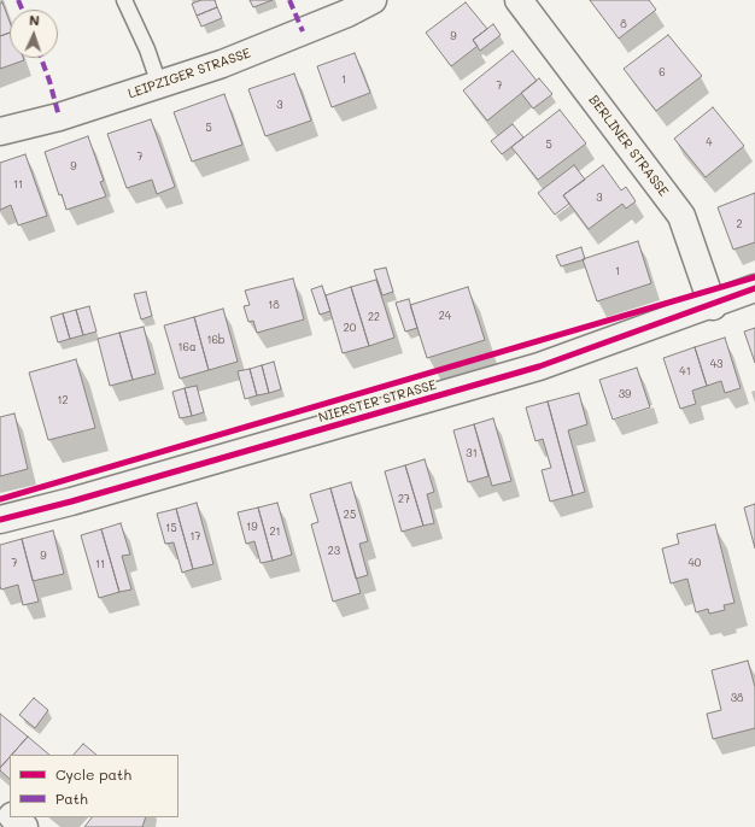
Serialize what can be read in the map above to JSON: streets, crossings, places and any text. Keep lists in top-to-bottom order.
{
  "streets": {
    "street": ["LEIPZIGER STRASSE", "BERLINER STRASSE", "NIERSTER STRASSE"]
  },
  "crossings": [
    ["BERLINER STRASSE", "NIERSTER STRASSE"]
  ],
  "house_numbers": [
    "8",
    "9",
    "6",
    "1",
    "7",
    "3",
    "5",
    "4",
    "5",
    "7",
    "9",
    "11",
    "3",
    "2",
    "1",
    "18",
    "24",
    "22",
    "20",
    "16b",
    "16a",
    "43",
    "41",
    "39",
    "12",
    "31",
    "27",
    "25",
    "19",
    "15",
    "21",
    "17",
    "23",
    "9",
    "7",
    "40",
    "11",
    "38"
  ],
  "legend": ["Cycle path", "Path"],
  "north": "top"
}
